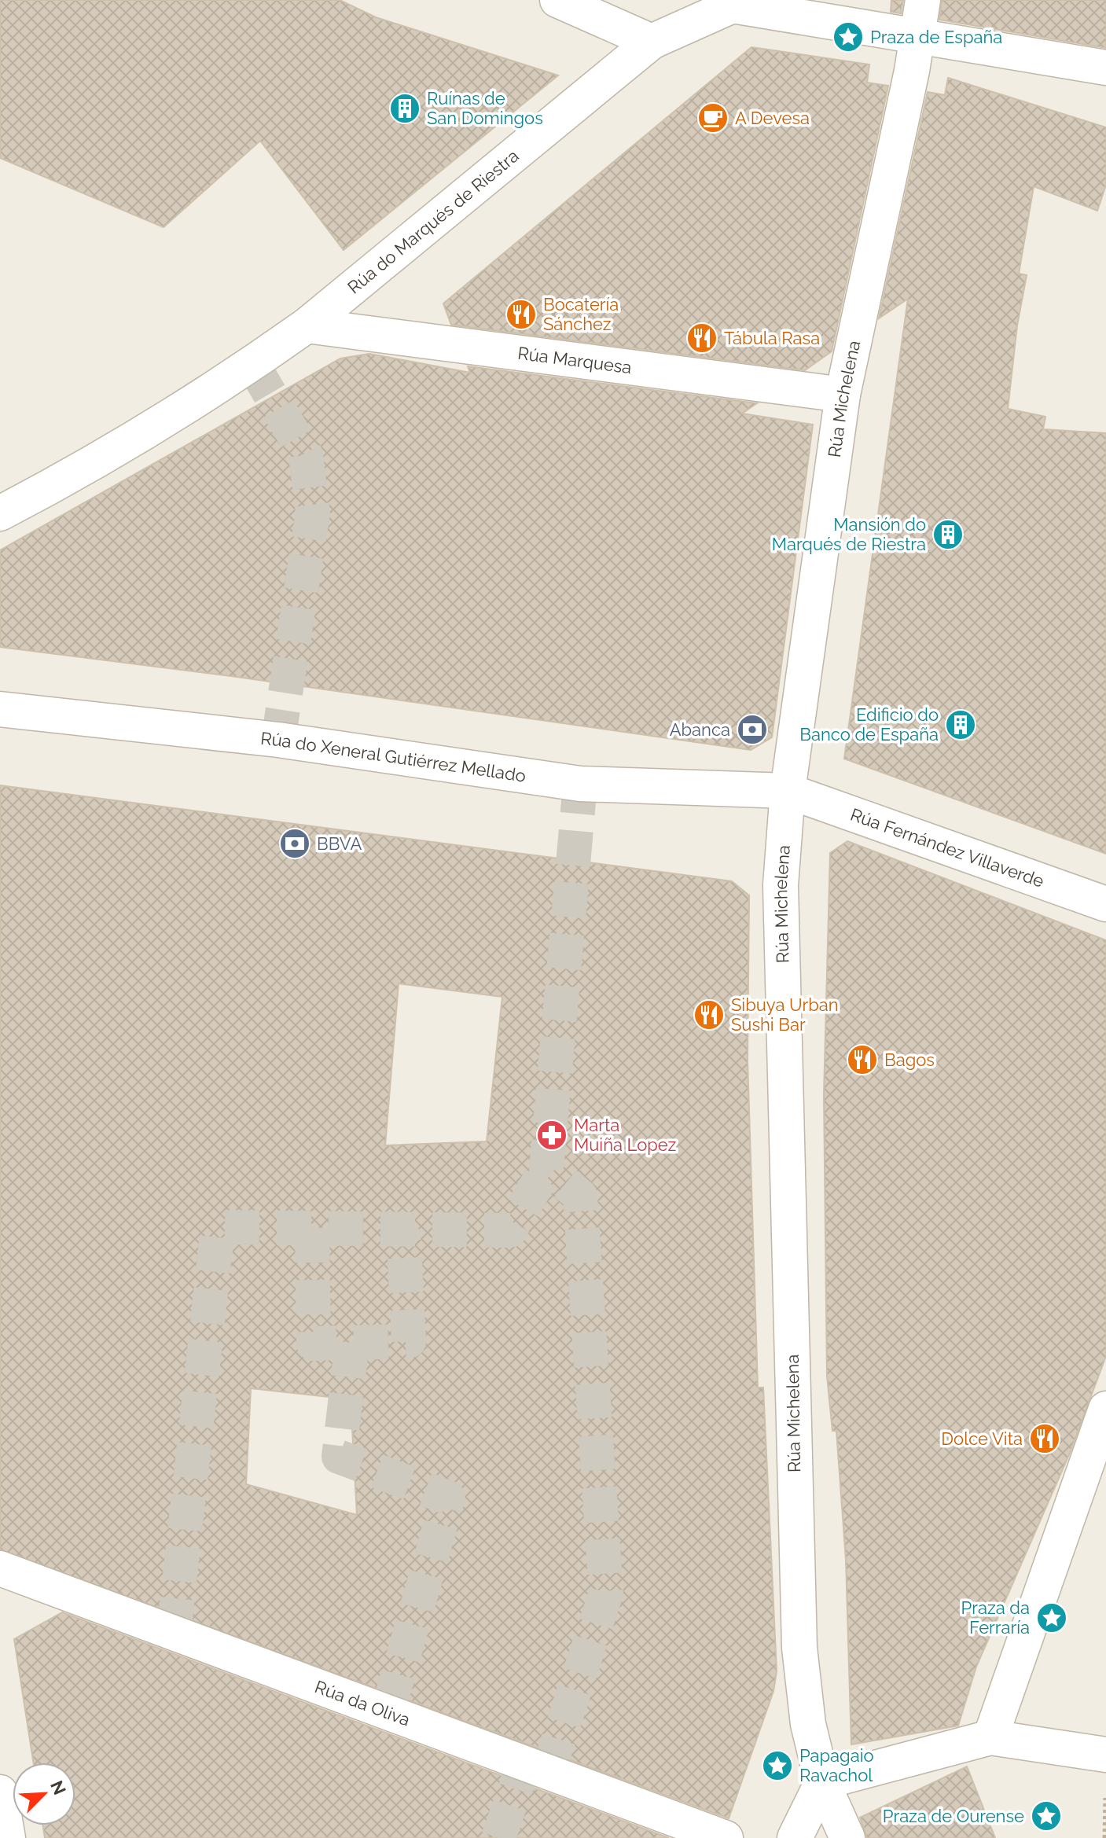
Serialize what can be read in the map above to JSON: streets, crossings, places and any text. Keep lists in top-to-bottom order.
{
  "streets": {
    "street": [
      "Rúa do Marqués de Riestra",
      "Rúa Marquesa",
      "Rúa Michelena",
      "Rúa do Xeneral Gutiérrez Mellado",
      "Rúa Fernández Villaverde",
      "Rúa da Oliva"
    ]
  },
  "crossings": [
    ["Rúa do Marqués de Riestra", "Rúa Marquesa"],
    ["Rúa do Marqués de Riestra", "Rúa Michelena"],
    ["Rúa Marquesa", "Rúa Michelena"],
    ["Rúa Michelena", "Rúa do Xeneral Gutiérrez Mellado"],
    ["Rúa Michelena", "Rúa Fernández Villaverde"],
    ["Rúa do Xeneral Gutiérrez Mellado", "Rúa Fernández Villaverde"]
  ],
  "places": {
    "place": [
      "Praza de España",
      "Praza da Ferraría",
      "Papagaio Ravachol",
      "Praza de Ourense"
    ],
    "building": ["Ruínas de San Domingos", "Mansión do Marqués de Riestra", "Edificio do Banco de España"],
    "cafe": ["A Devesa"],
    "restaurant": [
      "Bocatería Sánchez",
      "Tábula Rasa",
      "Sibuya Urban Sushi Bar",
      "Bagos",
      "Dolce Vita"
    ],
    "bank": ["Abanca", "BBVA"],
    "pharmacy": ["Marta Muiña Lopez"]
  },
  "north": "top right"
}
